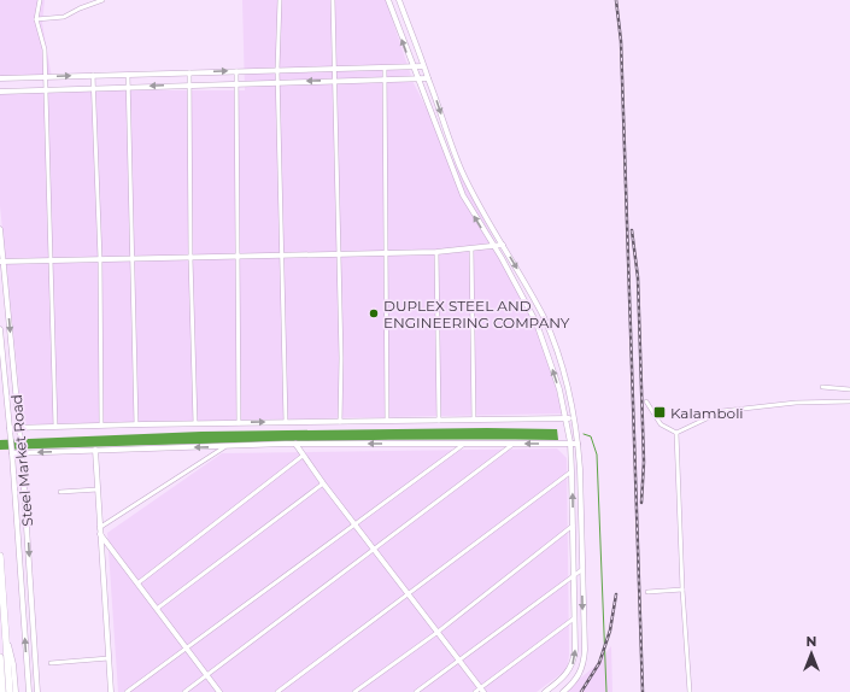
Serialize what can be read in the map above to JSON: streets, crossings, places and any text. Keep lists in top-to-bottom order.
{
  "streets": {
    "street": ["Steel Market Road"]
  },
  "places": {
    "other": ["DUPLEX STEEL AND ENGINEERING COMPANY"],
    "transit": ["Kalamboli"]
  },
  "north": "top"
}
